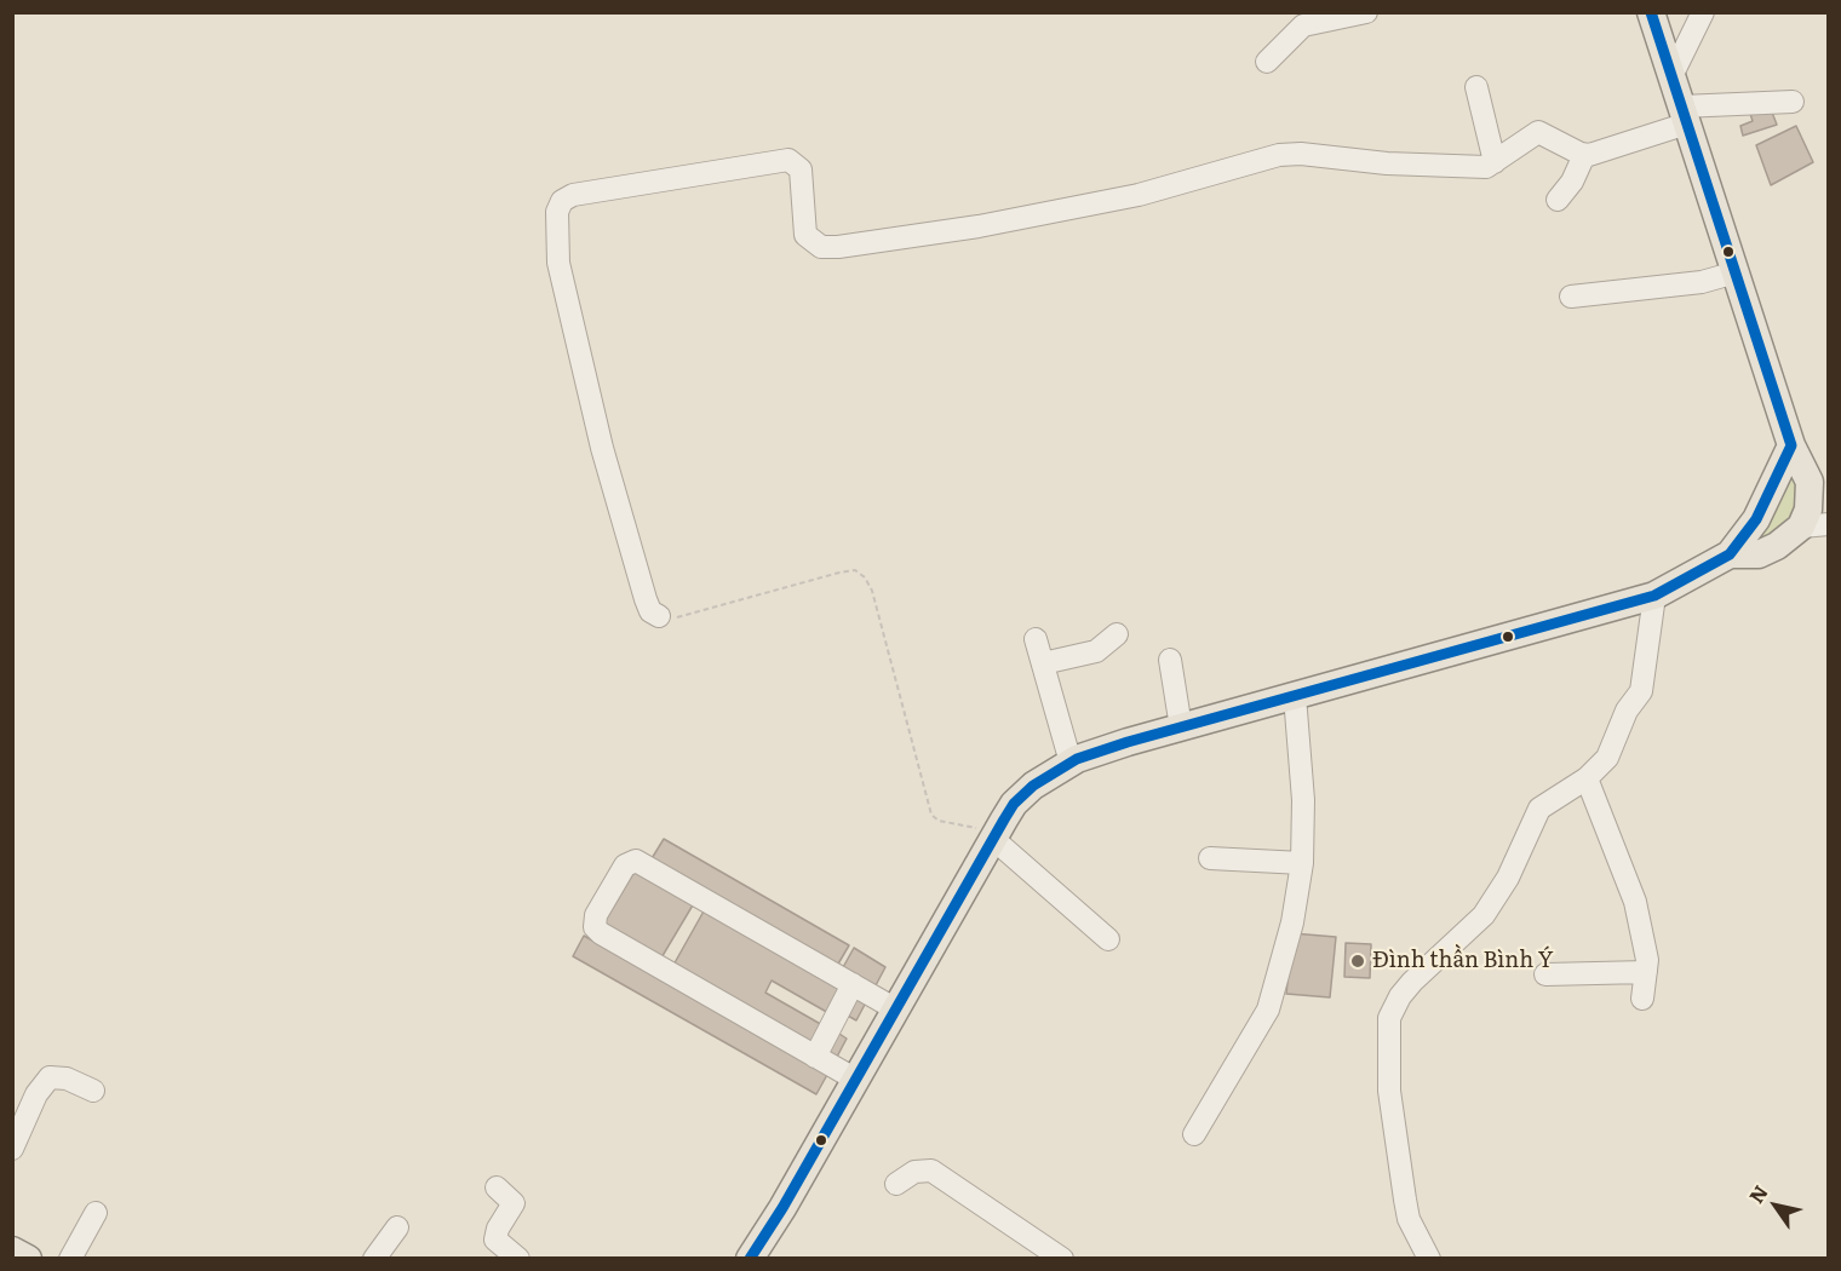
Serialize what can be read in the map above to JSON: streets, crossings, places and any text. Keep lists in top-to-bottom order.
{
  "places": ["Đình thần Bình Ý"],
  "north": "top left"
}
